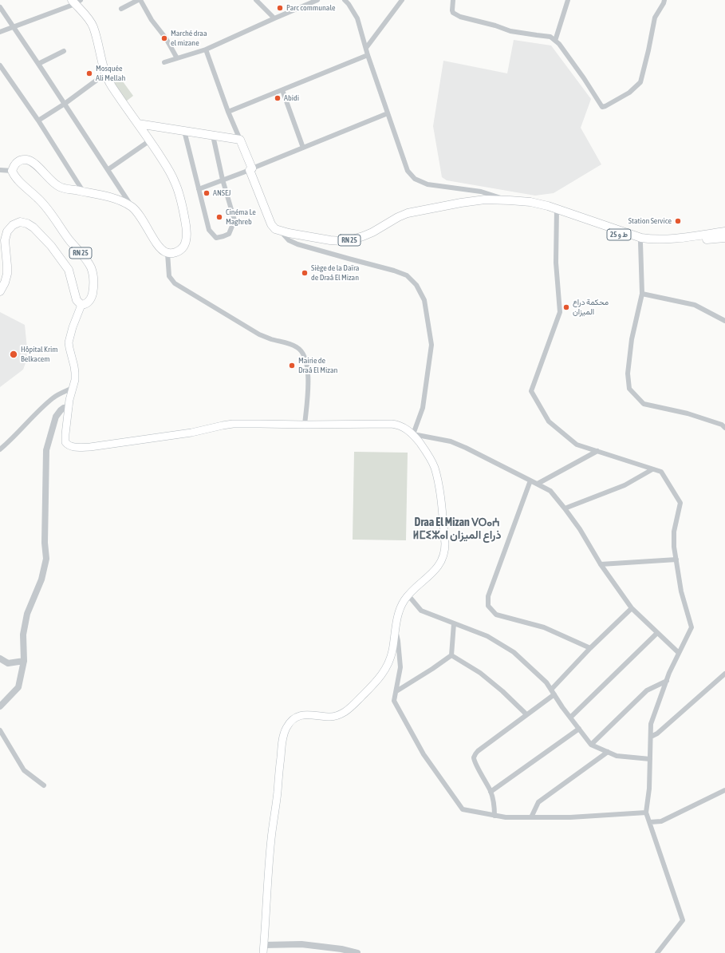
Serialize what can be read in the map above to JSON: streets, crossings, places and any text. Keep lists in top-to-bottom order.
{
  "streets": {
    "main road": ["ط و 25", "RN 25"]
  },
  "crossings": [
    ["ط و 25", "RN 25"]
  ],
  "districts": ["Draa El Mizan ⴸⵔⴰⵄ ⵍⵎⵉⵣⴰⵏ ذراع الميزان"],
  "places": [
    "Parc communale",
    "Marché draa el mizane",
    "Mosquée Ali Mellah",
    "Abidi",
    "ANSEJ",
    "Cinéma Le Maghreb",
    "Station Service",
    "Siège de la Daïra de Draâ El Mizan",
    "محكمة دراع الميزان",
    "Hôpital Krim Belkacem",
    "Mairie de Draâ El Mizan"
  ]
}
